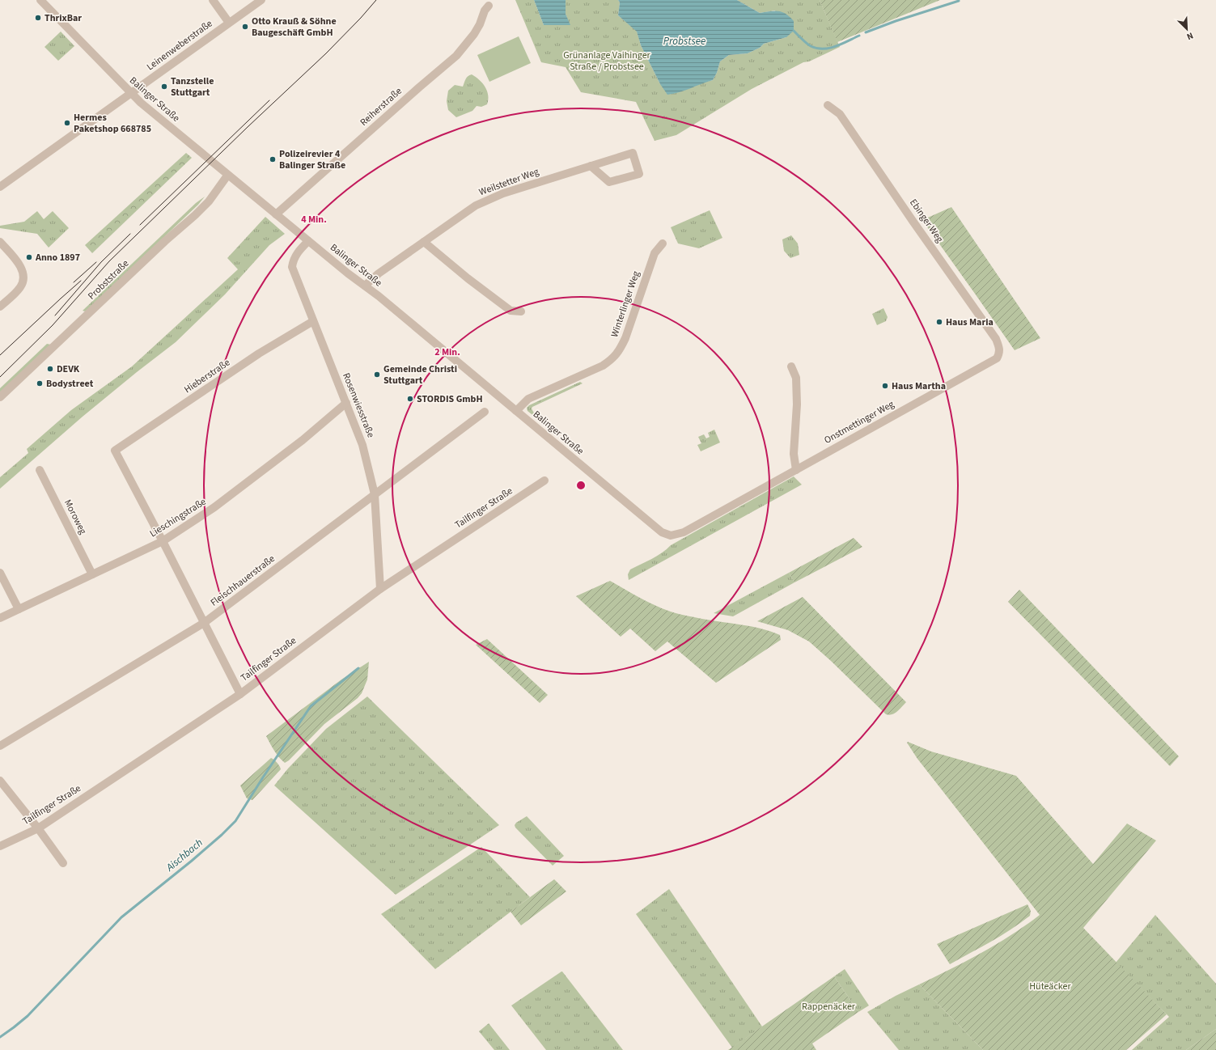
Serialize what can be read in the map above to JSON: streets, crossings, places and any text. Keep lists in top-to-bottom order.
{
  "streets": {
    "street": [
      "Leinenweberstraße",
      "Balinger Straße",
      "Reiherstraße",
      "Weilstetter Weg",
      "Ebinger Weg",
      "Probststraße",
      "Winterlinger Weg",
      "Hieberstraße",
      "Rosenwiesstraße",
      "Onstmettinger Weg",
      "Tailfinger Straße",
      "Moroweg",
      "Lieschingstraße",
      "Fleischhauerstraße"
    ]
  },
  "crossings": [
    ["Leinenweberstraße", "Balinger Straße"],
    ["Balinger Straße", "Reiherstraße"],
    ["Balinger Straße", "Weilstetter Weg"],
    ["Balinger Straße", "Probststraße"],
    ["Balinger Straße", "Winterlinger Weg"],
    ["Balinger Straße", "Rosenwiesstraße"],
    ["Balinger Straße", "Onstmettinger Weg"],
    ["Ebinger Weg", "Onstmettinger Weg"],
    ["Hieberstraße", "Rosenwiesstraße"],
    ["Hieberstraße", "Lieschingstraße"],
    ["Rosenwiesstraße", "Tailfinger Straße"],
    ["Rosenwiesstraße", "Lieschingstraße"],
    ["Rosenwiesstraße", "Fleischhauerstraße"],
    ["Moroweg", "Lieschingstraße"]
  ],
  "water": ["Probstsee", "Aischbach"],
  "parks": ["Grünanlage Vaihinger Straße / Probstsee", "Hüteäcker", "Rappenäcker"],
  "places": [
    "ThrixBar",
    "Otto Krauß & Söhne Baugeschäft GmbH",
    "Tanzstelle Stuttgart",
    "Hermes Paketshop 668785",
    "Polizeirevier 4 Balinger Straße",
    "Anno 1897",
    "Haus Maria",
    "DEVK",
    "Gemeinde Christi Stuttgart",
    "Bodystreet",
    "Haus Martha",
    "STORDIS GmbH"
  ],
  "north": "bottom right",
  "rings": ["4 Min.", "2 Min."]
}
